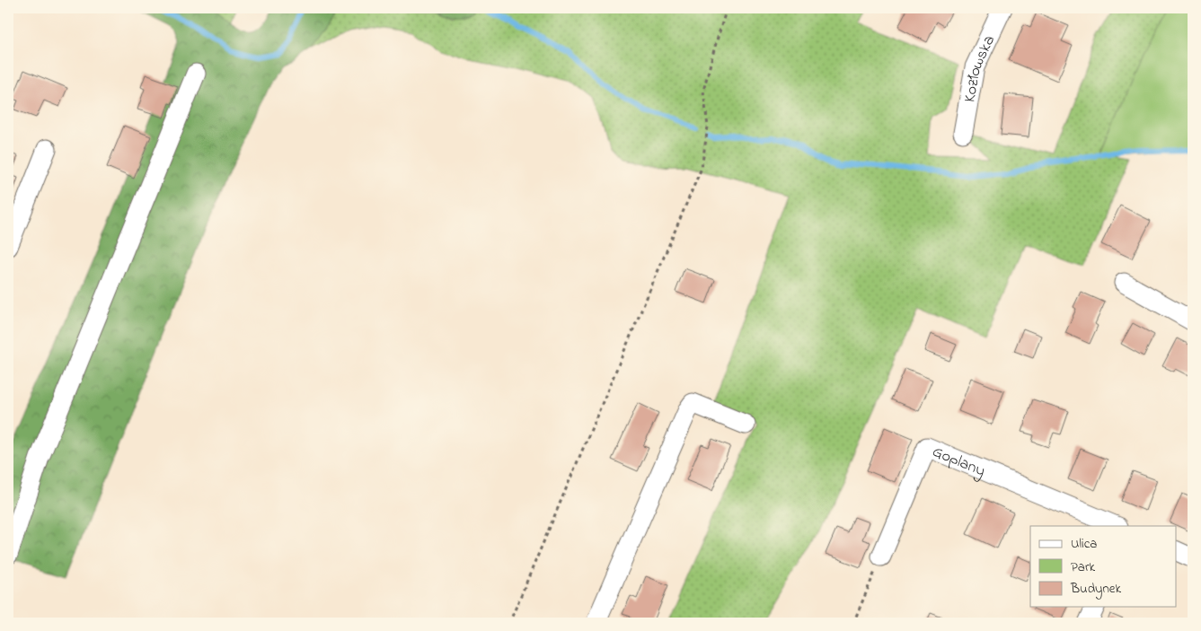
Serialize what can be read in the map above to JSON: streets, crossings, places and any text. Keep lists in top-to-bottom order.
{
  "streets": {
    "street": ["Kozłowska", "Goplany"]
  },
  "legend": ["Ulica", "Park", "Budynek"]
}
